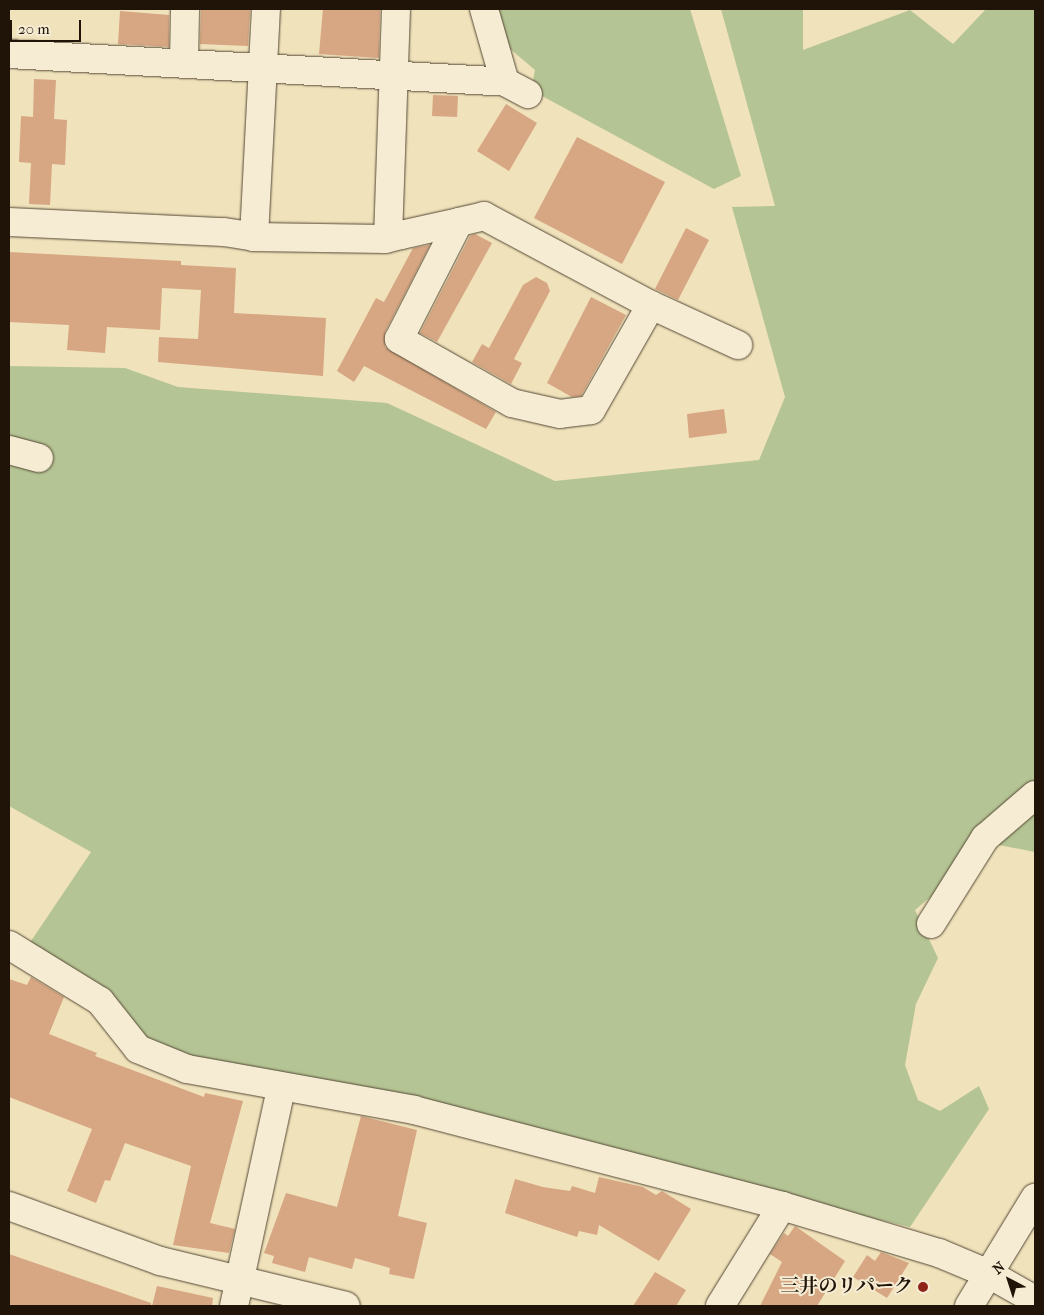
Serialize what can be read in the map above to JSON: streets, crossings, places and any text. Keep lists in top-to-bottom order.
{
  "places": ["三井のリパーク"],
  "scale_bar": "20 m",
  "north": "top left"
}
